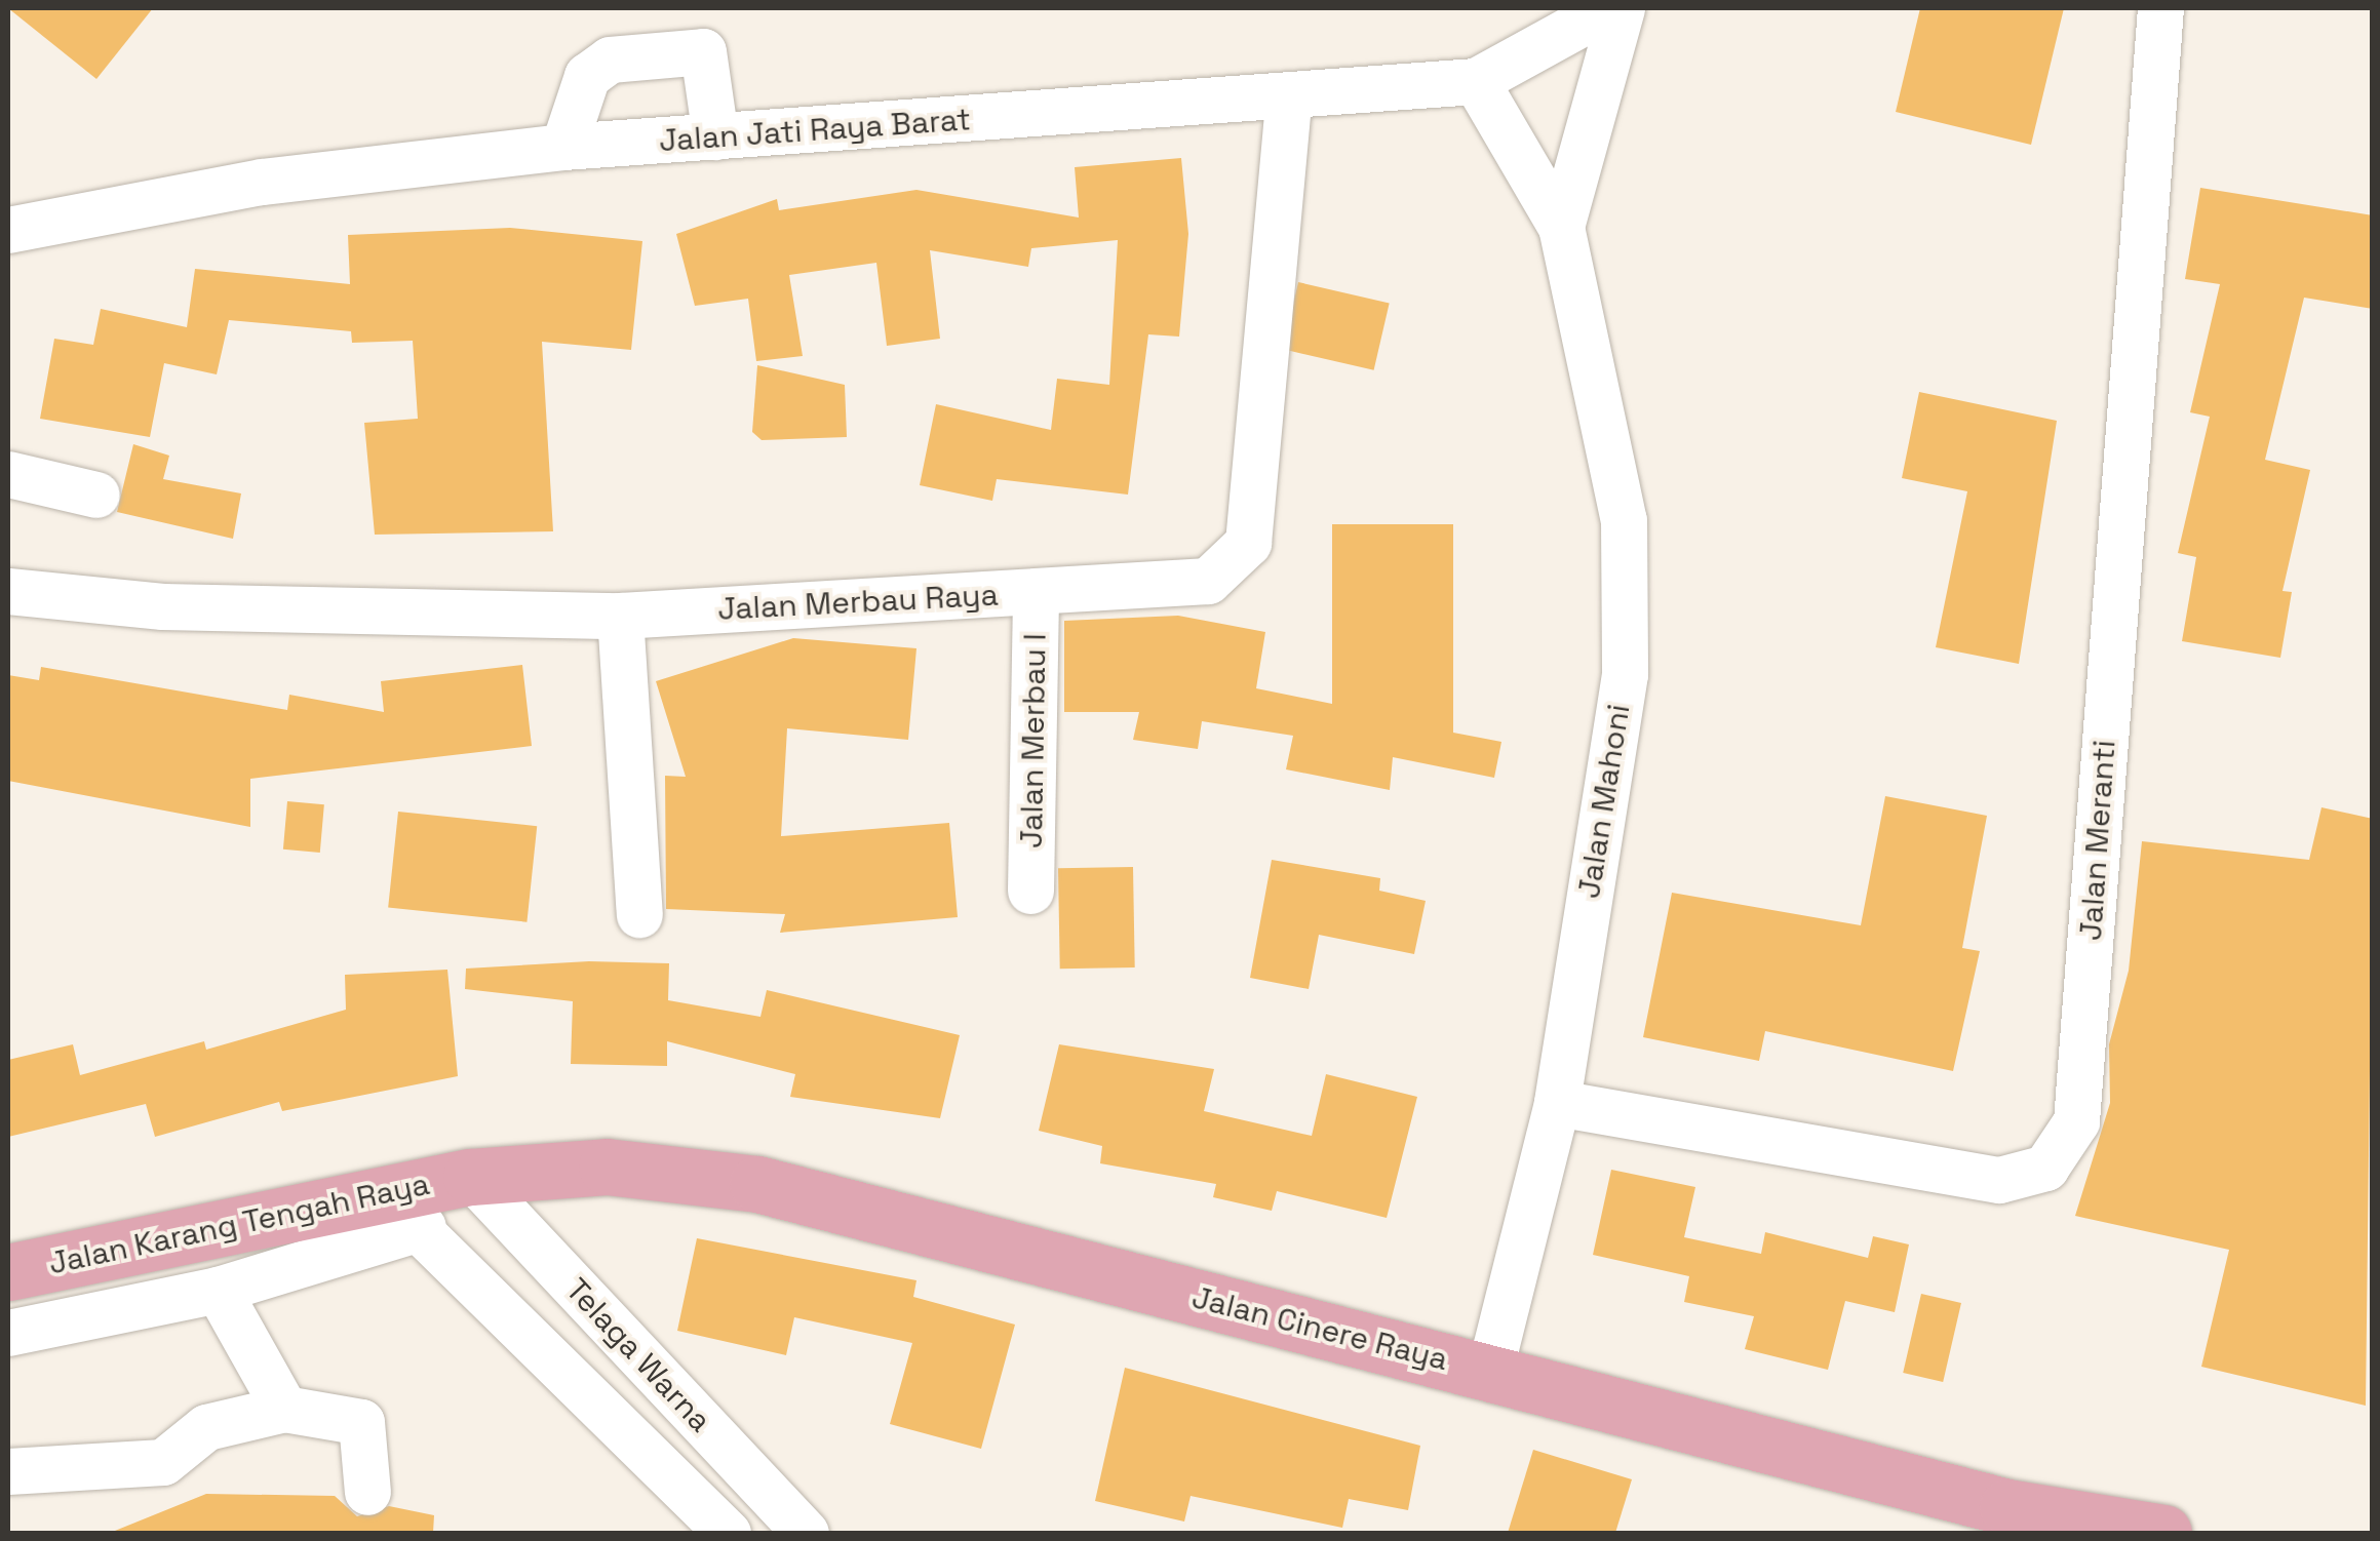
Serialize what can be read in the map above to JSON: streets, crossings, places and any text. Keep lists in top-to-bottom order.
{
  "streets": {
    "main road": ["Jalan Karang Tengah Raya", "Jalan Cinere Raya"],
    "street": [
      "Jalan Jati Raya Barat",
      "Jalan Merbau Raya",
      "Jalan Merbau I",
      "Jalan Mahoni",
      "Jalan Meranti",
      "Telaga Warna"
    ]
  },
  "crossings": [
    ["Jalan Jati Raya Barat", "Jalan Merbau Raya"],
    ["Jalan Jati Raya Barat", "Jalan Mahoni"],
    ["Jalan Merbau Raya", "Jalan Merbau I"],
    ["Jalan Mahoni", "Jalan Meranti"],
    ["Jalan Mahoni", "Jalan Cinere Raya"],
    ["Jalan Karang Tengah Raya", "Jalan Cinere Raya"],
    ["Jalan Karang Tengah Raya", "Telaga Warna"],
    ["Jalan Cinere Raya", "Telaga Warna"]
  ]
}
